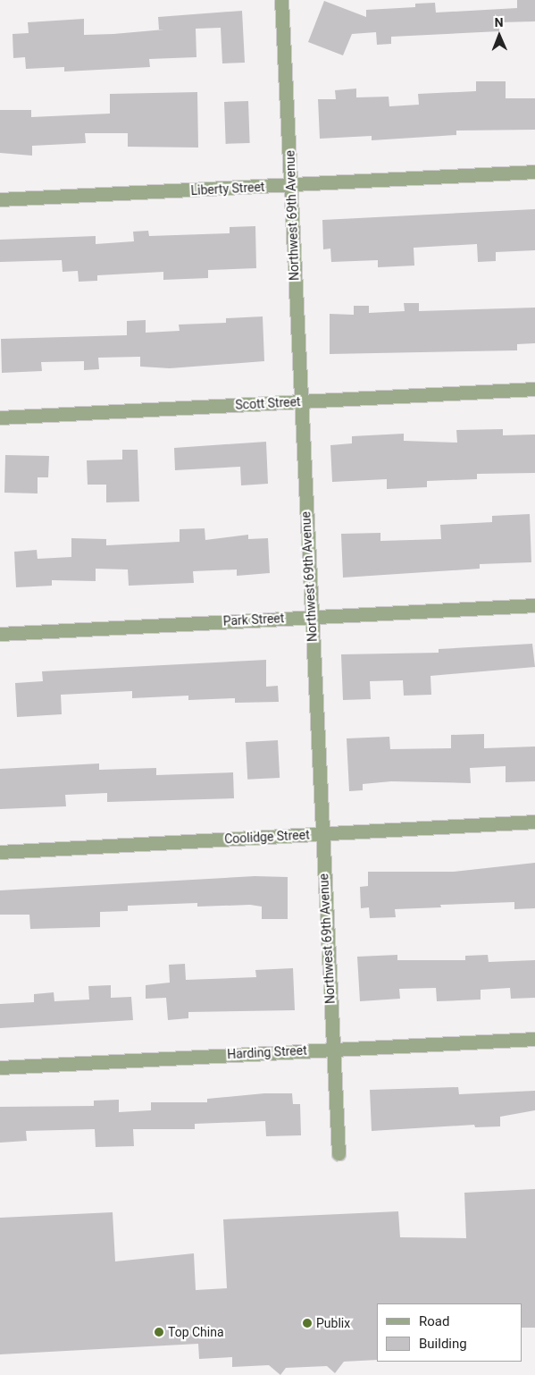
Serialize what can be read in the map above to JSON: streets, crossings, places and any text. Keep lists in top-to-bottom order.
{
  "streets": {
    "street": [
      "Liberty Street",
      "Northwest 69th Avenue",
      "Scott Street",
      "Park Street",
      "Coolidge Street",
      "Harding Street"
    ]
  },
  "crossings": [
    ["Liberty Street", "Northwest 69th Avenue"],
    ["Northwest 69th Avenue", "Scott Street"],
    ["Northwest 69th Avenue", "Park Street"],
    ["Northwest 69th Avenue", "Coolidge Street"],
    ["Northwest 69th Avenue", "Harding Street"]
  ],
  "places": ["Publix", "Top China"],
  "legend": ["Road", "Building"],
  "north": "top"
}
